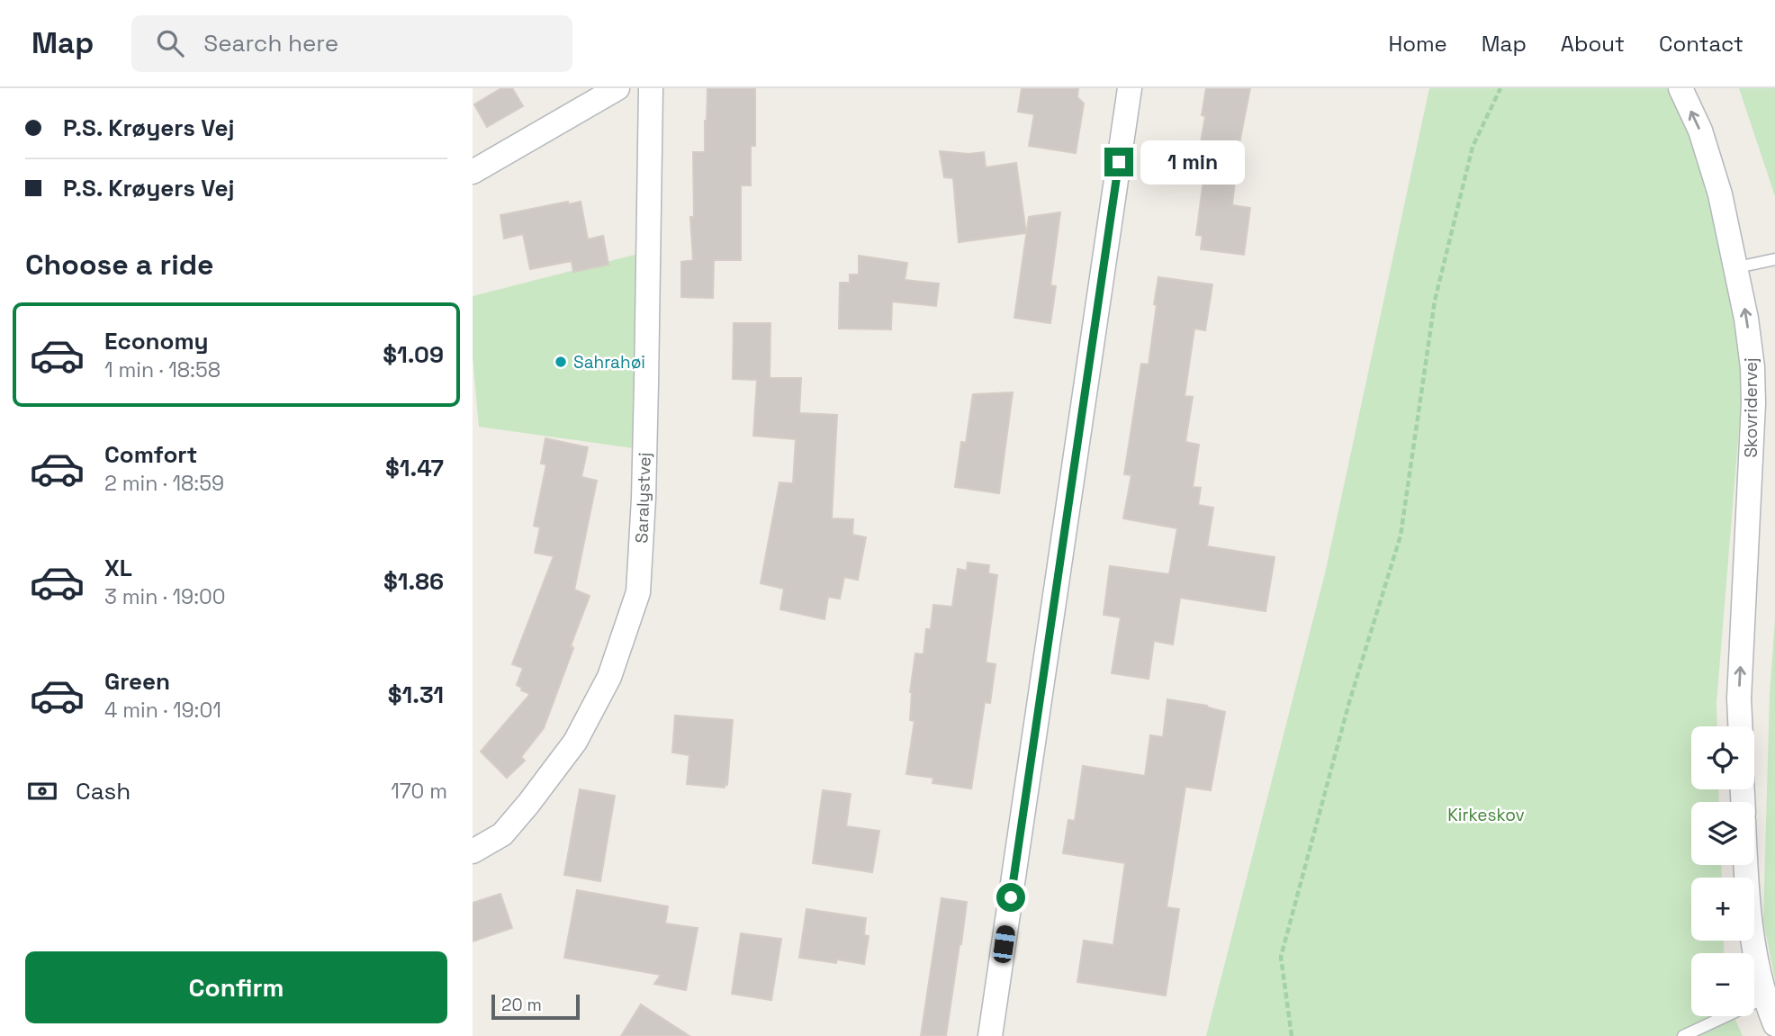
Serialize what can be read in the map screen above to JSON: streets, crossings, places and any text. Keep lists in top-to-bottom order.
{
  "streets": {
    "street": ["Skovridervej", "Saralystvej"]
  },
  "one_way": ["Skovridervej"],
  "parks": ["Kirkeskov"],
  "places": ["Sahrahøi"],
  "scale_bar": "20 m",
  "page": {
    "header": "Map",
    "search": "Search here",
    "nav": [
      "Home",
      "Map",
      "About",
      "Contact"
    ],
    "banner": ["P.S. Krøyers Vej", "P.S. Krøyers Vej"],
    "bubble": "1 min",
    "heading": "Choose a ride",
    "list": [
      {
        "name": "Economy",
        "note": "1 min · 18:58",
        "value": "$1.09"
      },
      {
        "name": "Comfort",
        "note": "2 min · 18:59",
        "value": "$1.47"
      },
      {
        "name": "XL",
        "note": "3 min · 19:00",
        "value": "$1.86"
      },
      {
        "name": "Green",
        "note": "4 min · 19:01",
        "value": "$1.31"
      }
    ],
    "map_buttons": ["+", "−"],
    "pay": ["Cash", "170 m"],
    "buttons": "Confirm",
    "scale": "20 m"
  }
}
